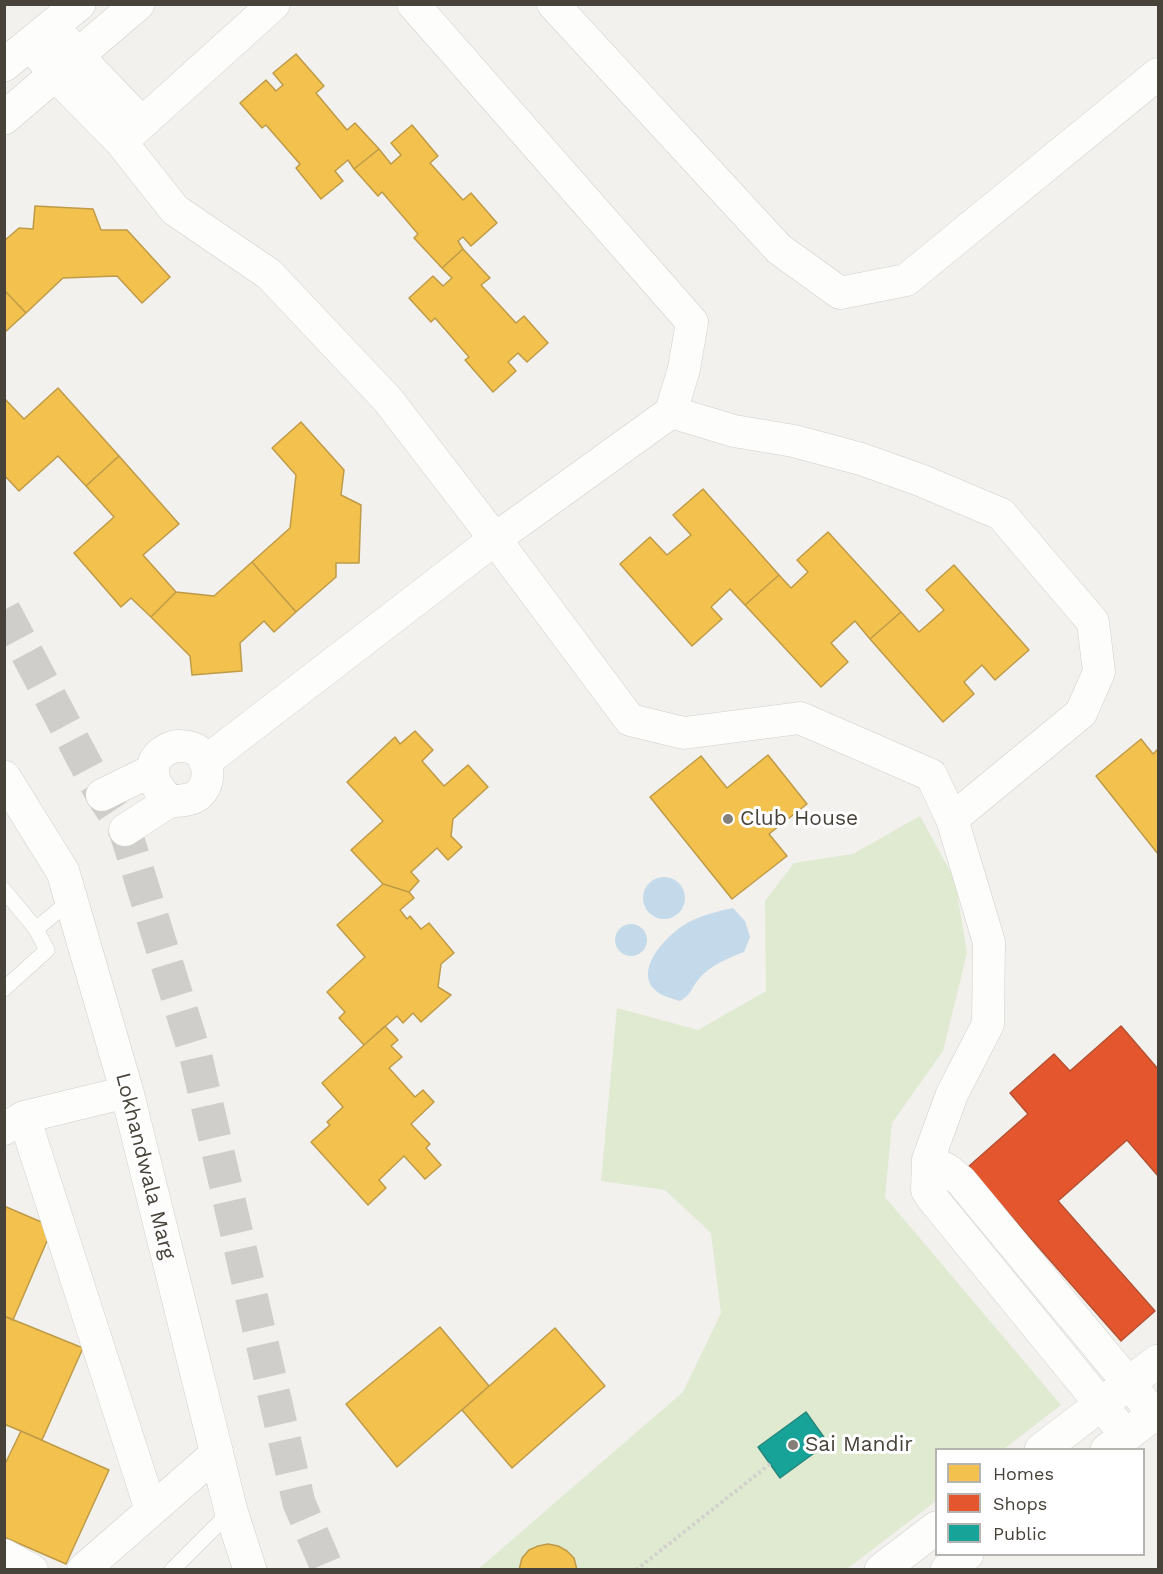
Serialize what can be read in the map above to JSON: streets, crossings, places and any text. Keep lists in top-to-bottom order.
{
  "streets": {
    "street": ["Lokhandwala Marg"]
  },
  "places": ["Club House", "Sai Mandir"],
  "legend": ["Homes", "Shops", "Public"]
}
